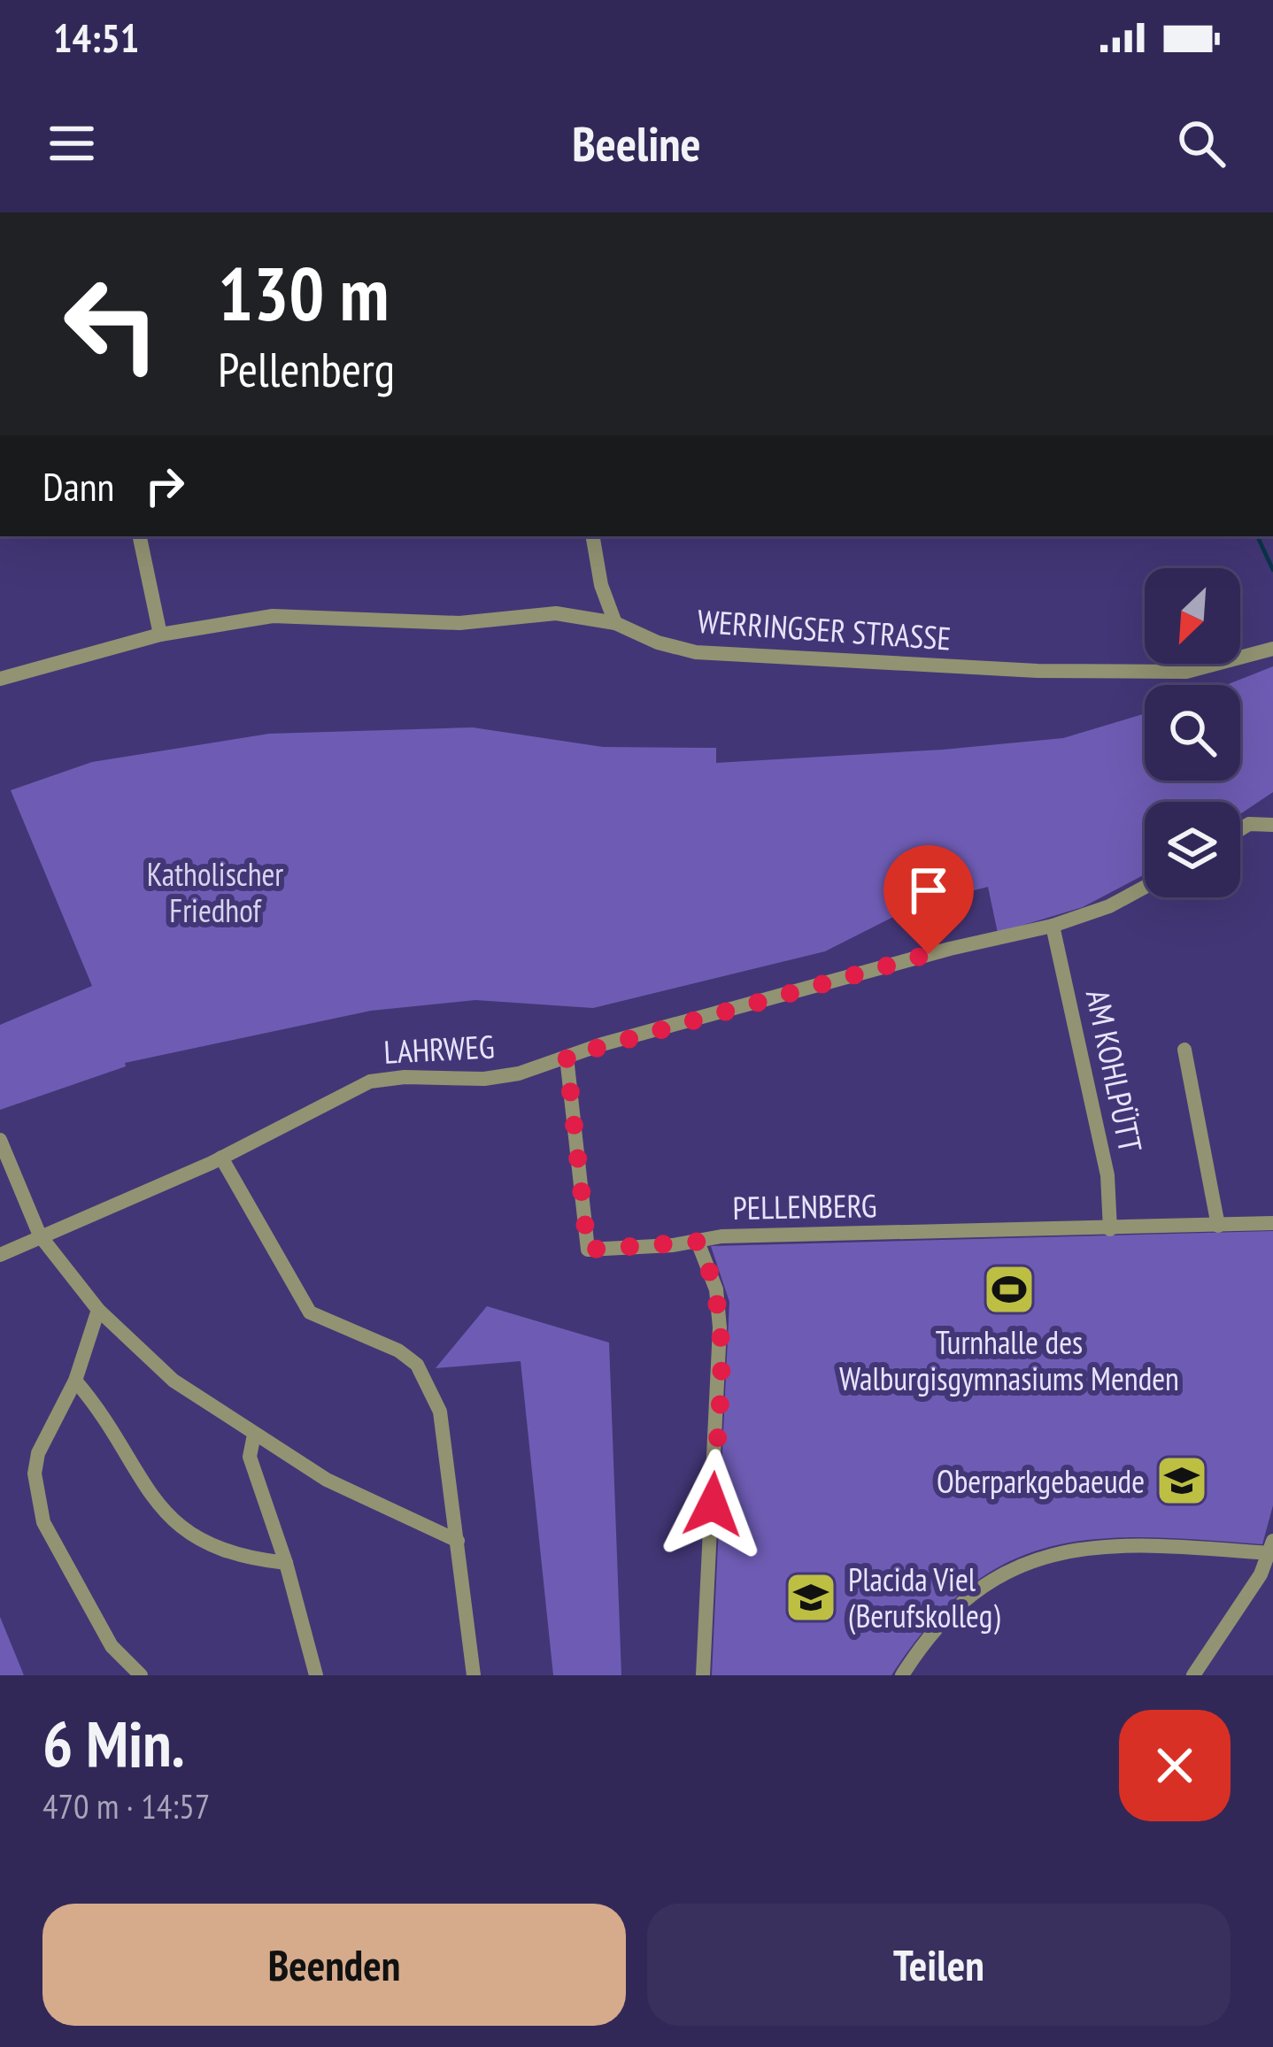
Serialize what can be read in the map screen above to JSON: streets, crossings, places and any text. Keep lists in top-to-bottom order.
{
  "streets": {
    "street": [
      "WERRINGSER STRASSE",
      "LAHRWEG",
      "AM KOHLPÜTT",
      "PELLENBERG"
    ]
  },
  "crossings": [
    ["LAHRWEG", "AM KOHLPÜTT"],
    ["LAHRWEG", "PELLENBERG"],
    ["AM KOHLPÜTT", "PELLENBERG"]
  ],
  "parks": ["Katholischer Friedhof"],
  "places": {
    "sports": ["Turnhalle des Walburgisgymnasiums Menden"],
    "school or university": ["Oberparkgebaeude", "Placida Viel (Berufskolleg)"]
  },
  "north": "bottom left",
  "page": {
    "status": "14:51",
    "header": "Beeline",
    "turn": ["130 m", "Pellenberg"],
    "then": "Dann",
    "heading": ["6 Min.", "470 m · 14:57"],
    "buttons": ["Beenden", "Teilen"]
  }
}
